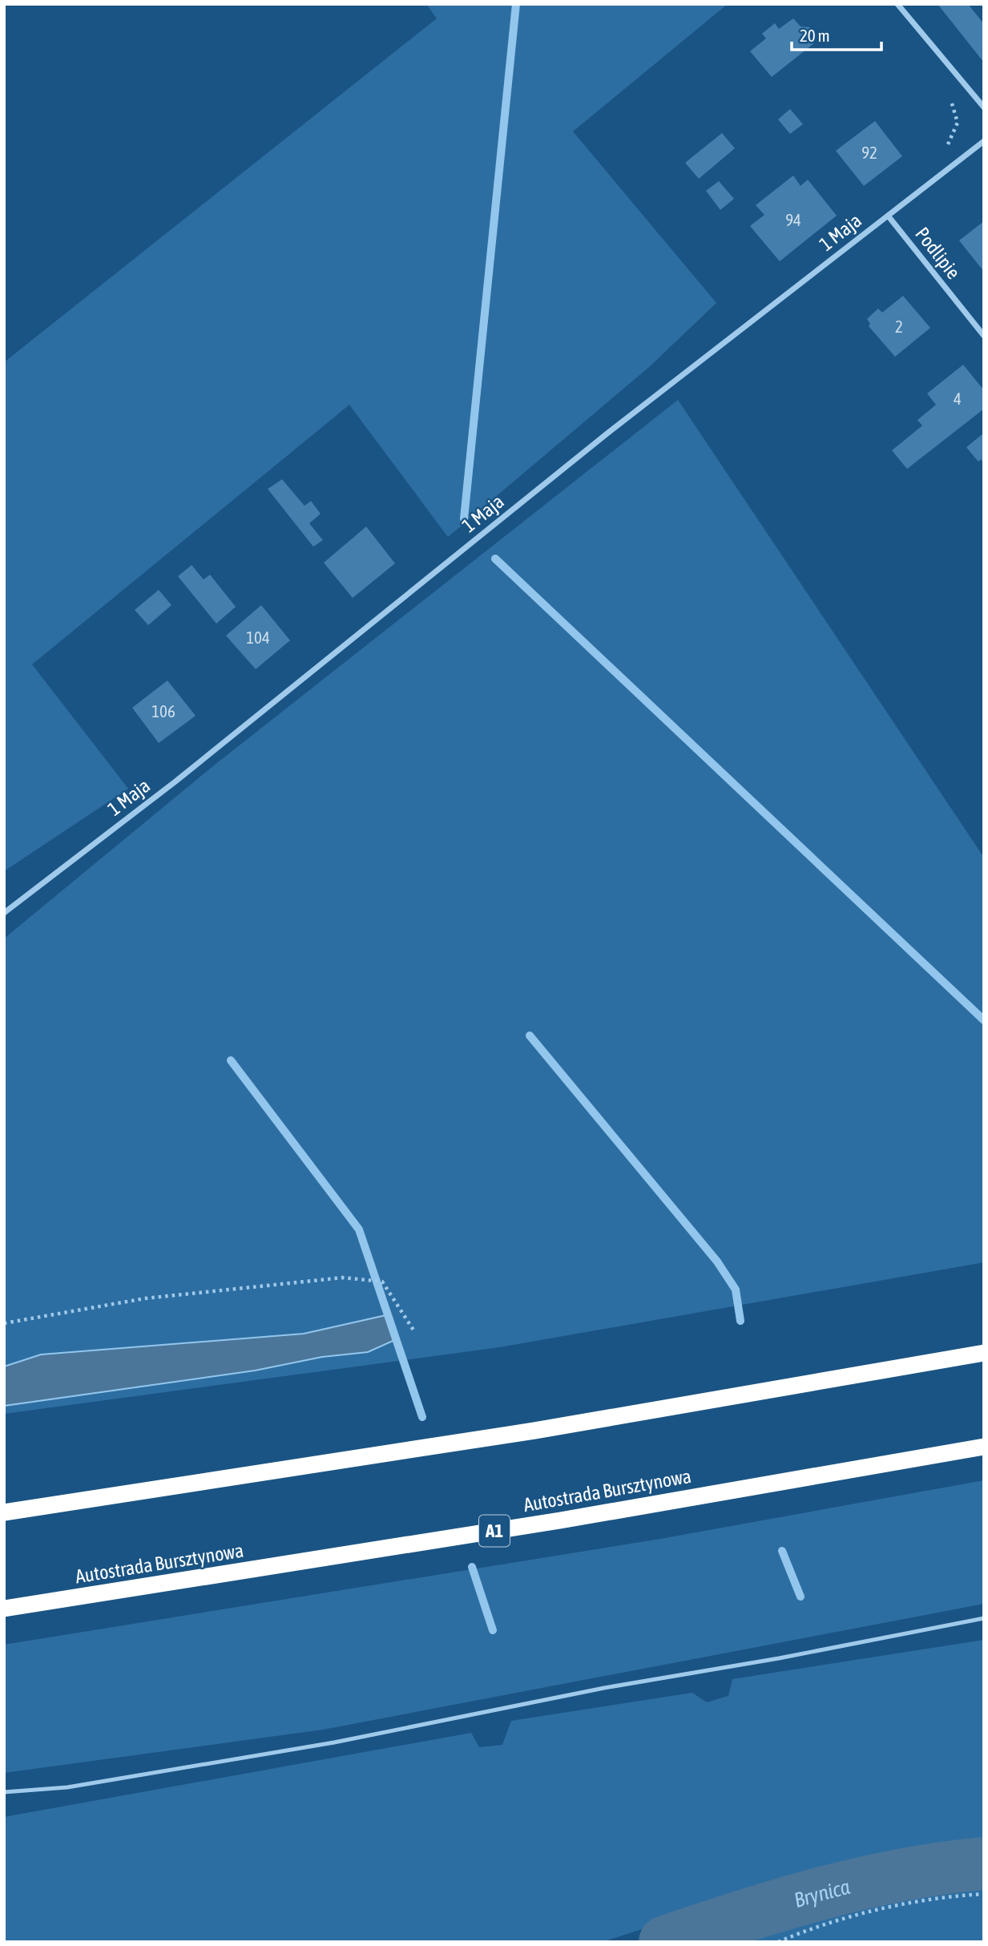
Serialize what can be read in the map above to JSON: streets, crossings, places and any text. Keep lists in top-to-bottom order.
{
  "streets": {
    "highway": ["Autostrada Bursztynowa", "A1"],
    "street": ["1 Maja", "Podlipie"]
  },
  "crossings": [
    ["1 Maja", "Podlipie"]
  ],
  "water": ["Brynica"],
  "house_numbers": [
    "92",
    "94",
    "2",
    "4",
    "104",
    "106"
  ],
  "scale_bar": "20 m"
}
